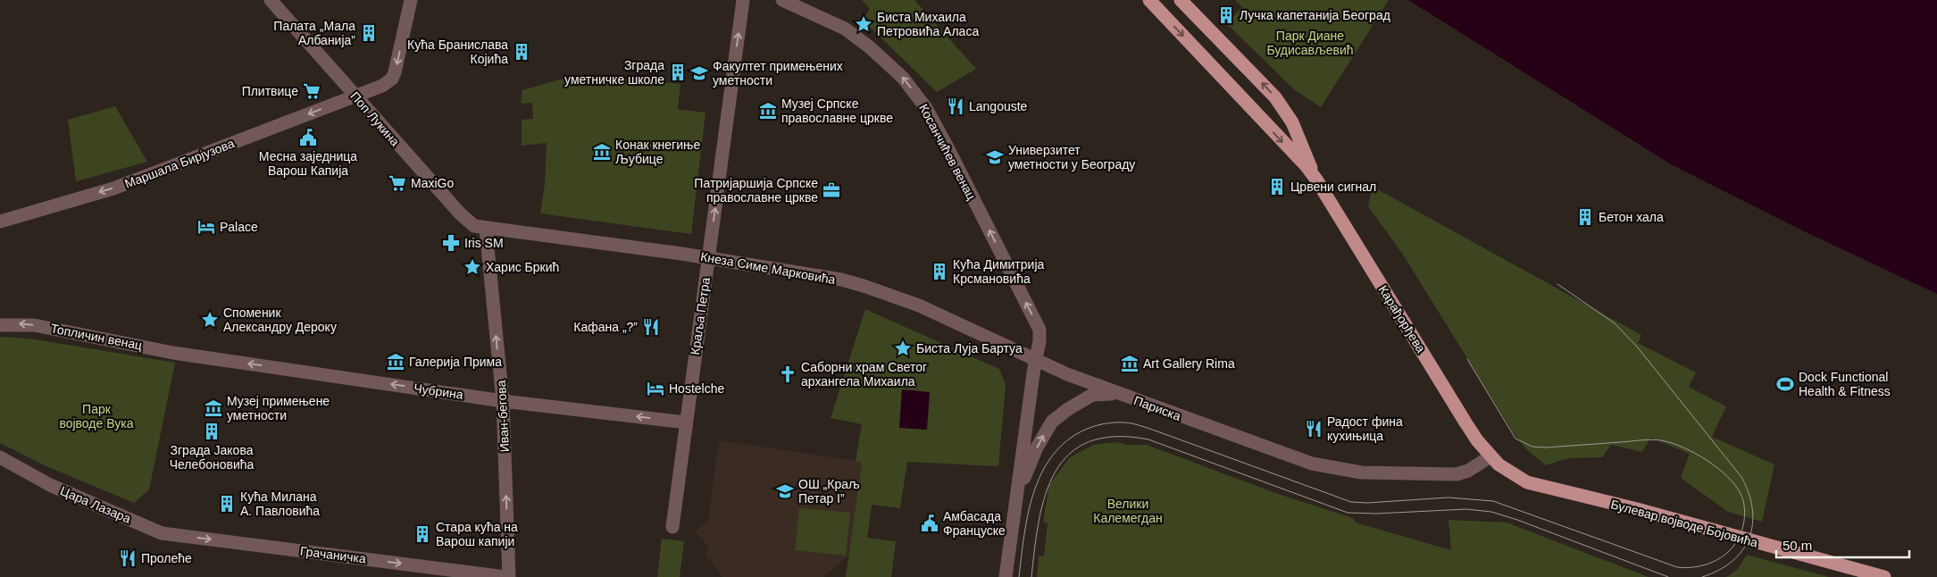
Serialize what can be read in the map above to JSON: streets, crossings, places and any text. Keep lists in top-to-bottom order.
{
  "streets": {
    "main road": ["Карађорђева", "Булевар војводе Бојовића"],
    "street": [
      "Поп Лукина",
      "Косанчићев венац",
      "Маршала Бирјузова",
      "Кнеза Симе Марковића",
      "Краља Петра",
      "Топличин венац",
      "Чубрина",
      "Париска",
      "Иван-бегова",
      "Цара Лазара",
      "Грачаничка"
    ]
  },
  "crossings": [
    ["Поп Лукина", "Маршала Бирјузова"],
    ["Поп Лукина", "Кнеза Симе Марковића"],
    ["Поп Лукина", "Иван-бегова"],
    ["Косанчићев венац", "Кнеза Симе Марковића"],
    ["Косанчићев венац", "Париска"],
    ["Кнеза Симе Марковића", "Краља Петра"],
    ["Кнеза Симе Марковића", "Париска"],
    ["Кнеза Симе Марковића", "Иван-бегова"],
    ["Краља Петра", "Чубрина"],
    ["Карађорђева", "Париска"],
    ["Карађорђева", "Булевар војводе Бојовића"],
    ["Топличин венац", "Чубрина"],
    ["Чубрина", "Иван-бегова"],
    ["Париска", "Булевар војводе Бојовића"],
    ["Цара Лазара", "Грачаничка"]
  ],
  "one_way": [
    "Косанчићев венац",
    "Маршала Бирјузова",
    "Краља Петра",
    "Топличин венац",
    "Чубрина",
    "Иван-бегова",
    "Грачаничка"
  ],
  "parks": ["Парк Диане Будисављевић", "Парк војводе Вука", "Велики Калемегдан"],
  "places": {
    "building": [
      "Лучка капетанија Београд",
      "Палата „Мала Албанија”",
      "Кућа Бранислава Којића",
      "Зграда уметничке школе",
      "Црвени сигнал",
      "Бетон хала",
      "Кућа Димитрија Крсмановића",
      "Зграда Јакова Челебоновића",
      "Кућа Милана А. Павловића",
      "Стара кућа на Варош капији"
    ],
    "place": [
      "Биста Михаила Петровића Аласа",
      "Харис Бркић",
      "Споменик Александру Дероку",
      "Биста Луја Бартуа"
    ],
    "school or university": ["Факултет примењених уметности", "Универзитет уметности у Београду", "ОШ „Краљ Петар I”"],
    "supermarket": ["Плитвице", "MaxiGo"],
    "restaurant": [
      "Langouste",
      "Кафана „?”",
      "Радост фина кухињица",
      "Пролеће"
    ],
    "museum": [
      "Музеј Српске православне цркве",
      "Конак кнегиње Љубице",
      "Галерија Прима",
      "Art Gallery Rima",
      "Музеј примењене уметности"
    ],
    "public building": ["Месна заједница Варош Капија", "Амбасада Француске"],
    "office": ["Патријаршија Српске православне цркве"],
    "hotel": ["Palace", "Hostelche"],
    "pharmacy": ["Iris SM"],
    "church": ["Саборни храм Светог архангела Михаила"],
    "sports": ["Dock Functional Health & Fitness"]
  },
  "scale_bar": "50 m"
}
